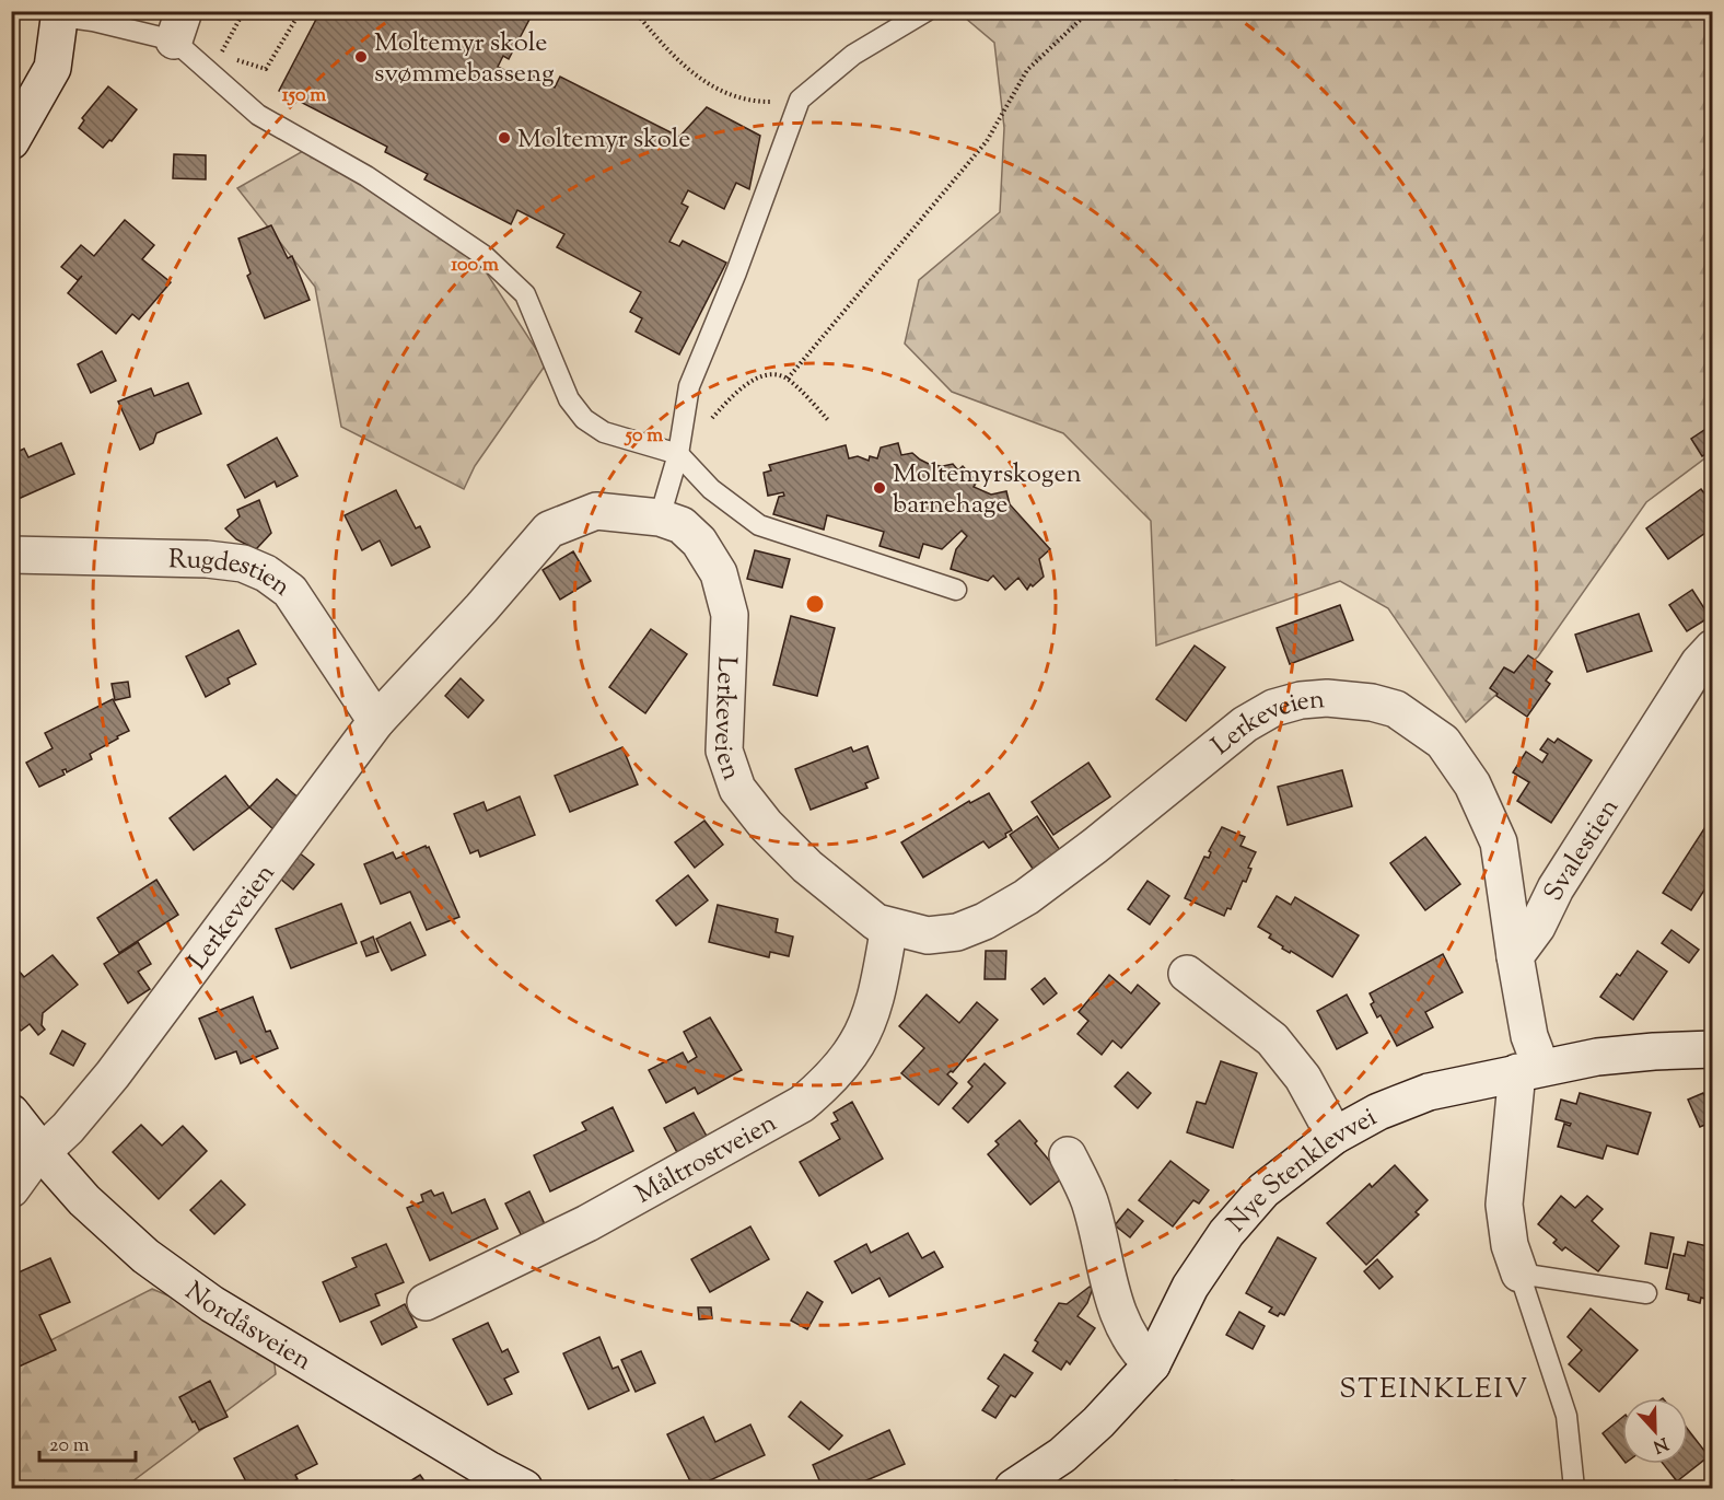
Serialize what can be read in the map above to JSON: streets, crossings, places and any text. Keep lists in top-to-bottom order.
{
  "streets": {
    "street": [
      "Rugdestien",
      "Lerkeveien",
      "Svalestien",
      "Måltrostveien",
      "Nye Stenklevvei",
      "Nordåsveien"
    ]
  },
  "crossings": [
    ["Rugdestien", "Lerkeveien"],
    ["Lerkeveien", "Svalestien"],
    ["Lerkeveien", "Måltrostveien"],
    ["Lerkeveien", "Nordåsveien"]
  ],
  "districts": ["STEINKLEIV"],
  "places": ["Moltemyr skole svømmebasseng", "Moltemyr skole", "Moltemyrskogen barnehage"],
  "scale_bar": "20 m",
  "north": "bottom",
  "rings": ["150 m", "100 m", "50 m"]
}
